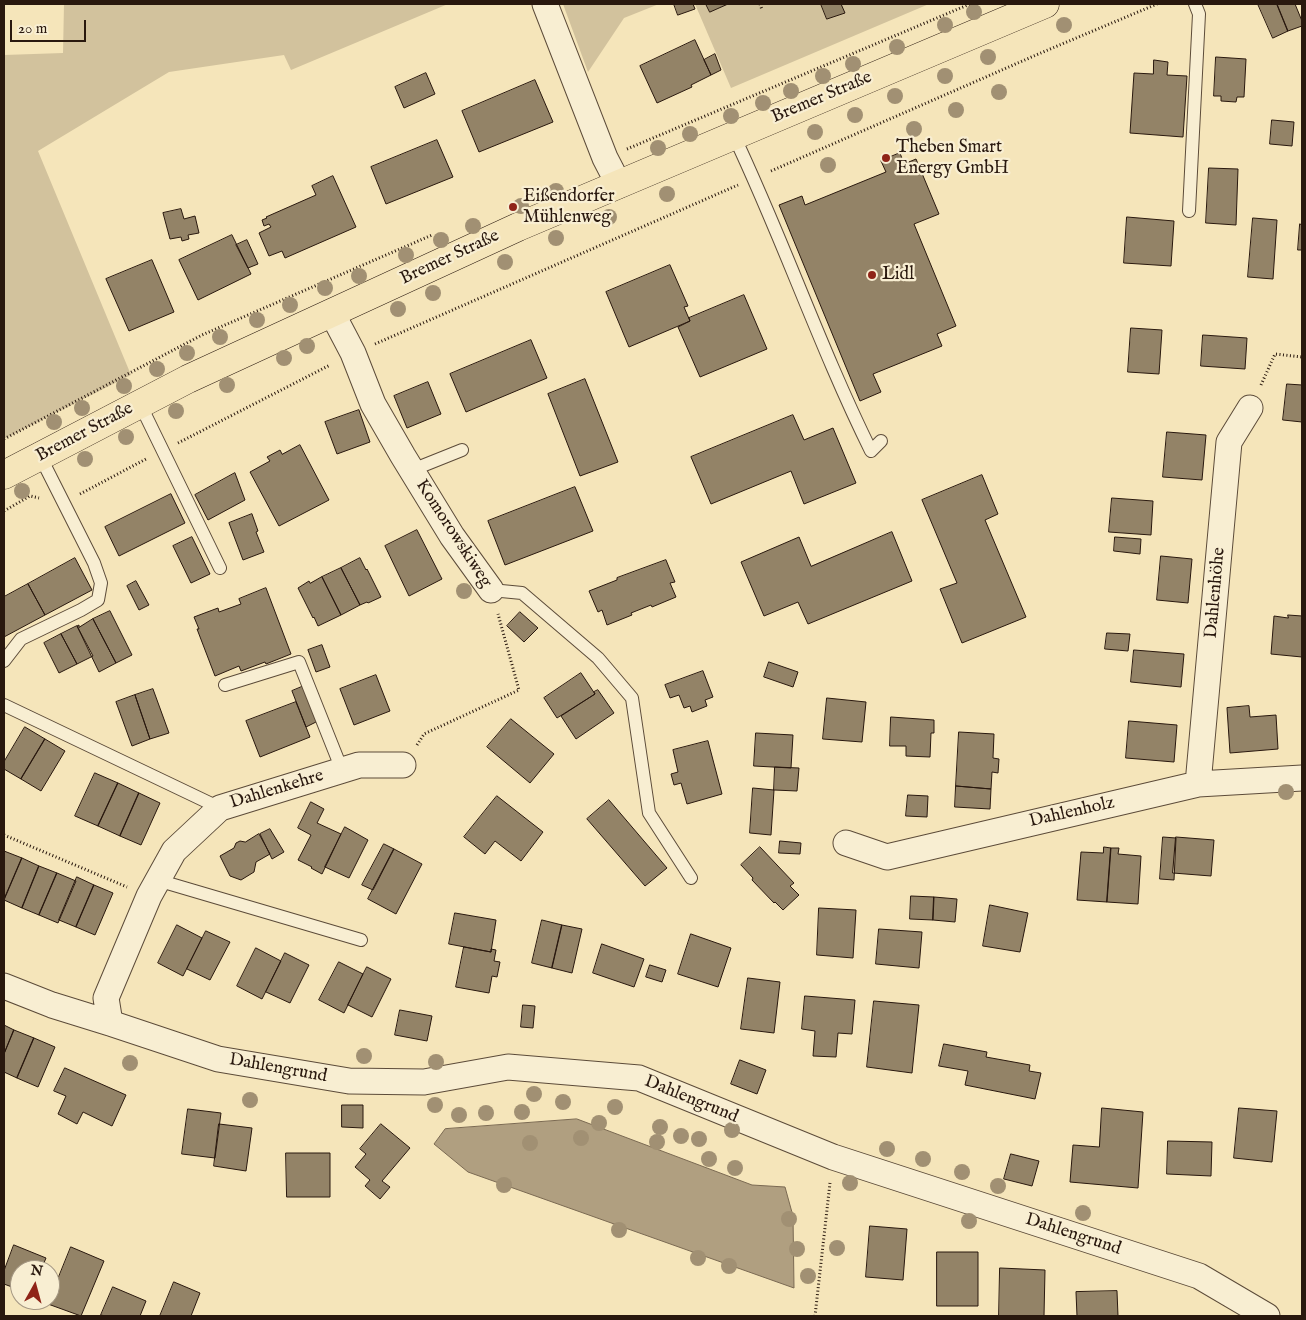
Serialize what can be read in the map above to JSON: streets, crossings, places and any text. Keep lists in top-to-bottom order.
{
  "streets": {
    "main road": ["Bremer Straße"],
    "street": [
      "Komorowskiweg",
      "Dahlenhöhe",
      "Dahlenkehre",
      "Dahlenholz",
      "Dahlengrund"
    ]
  },
  "crossings": [
    ["Bremer Straße", "Komorowskiweg"],
    ["Komorowskiweg", "Dahlenkehre"],
    ["Dahlenhöhe", "Dahlenholz"],
    ["Dahlenkehre", "Dahlengrund"]
  ],
  "places": ["Theben Smart Energy GmbH", "Eißendorfer Mühlenweg", "Lidl"],
  "scale_bar": "20 m",
  "north": "top"
}
